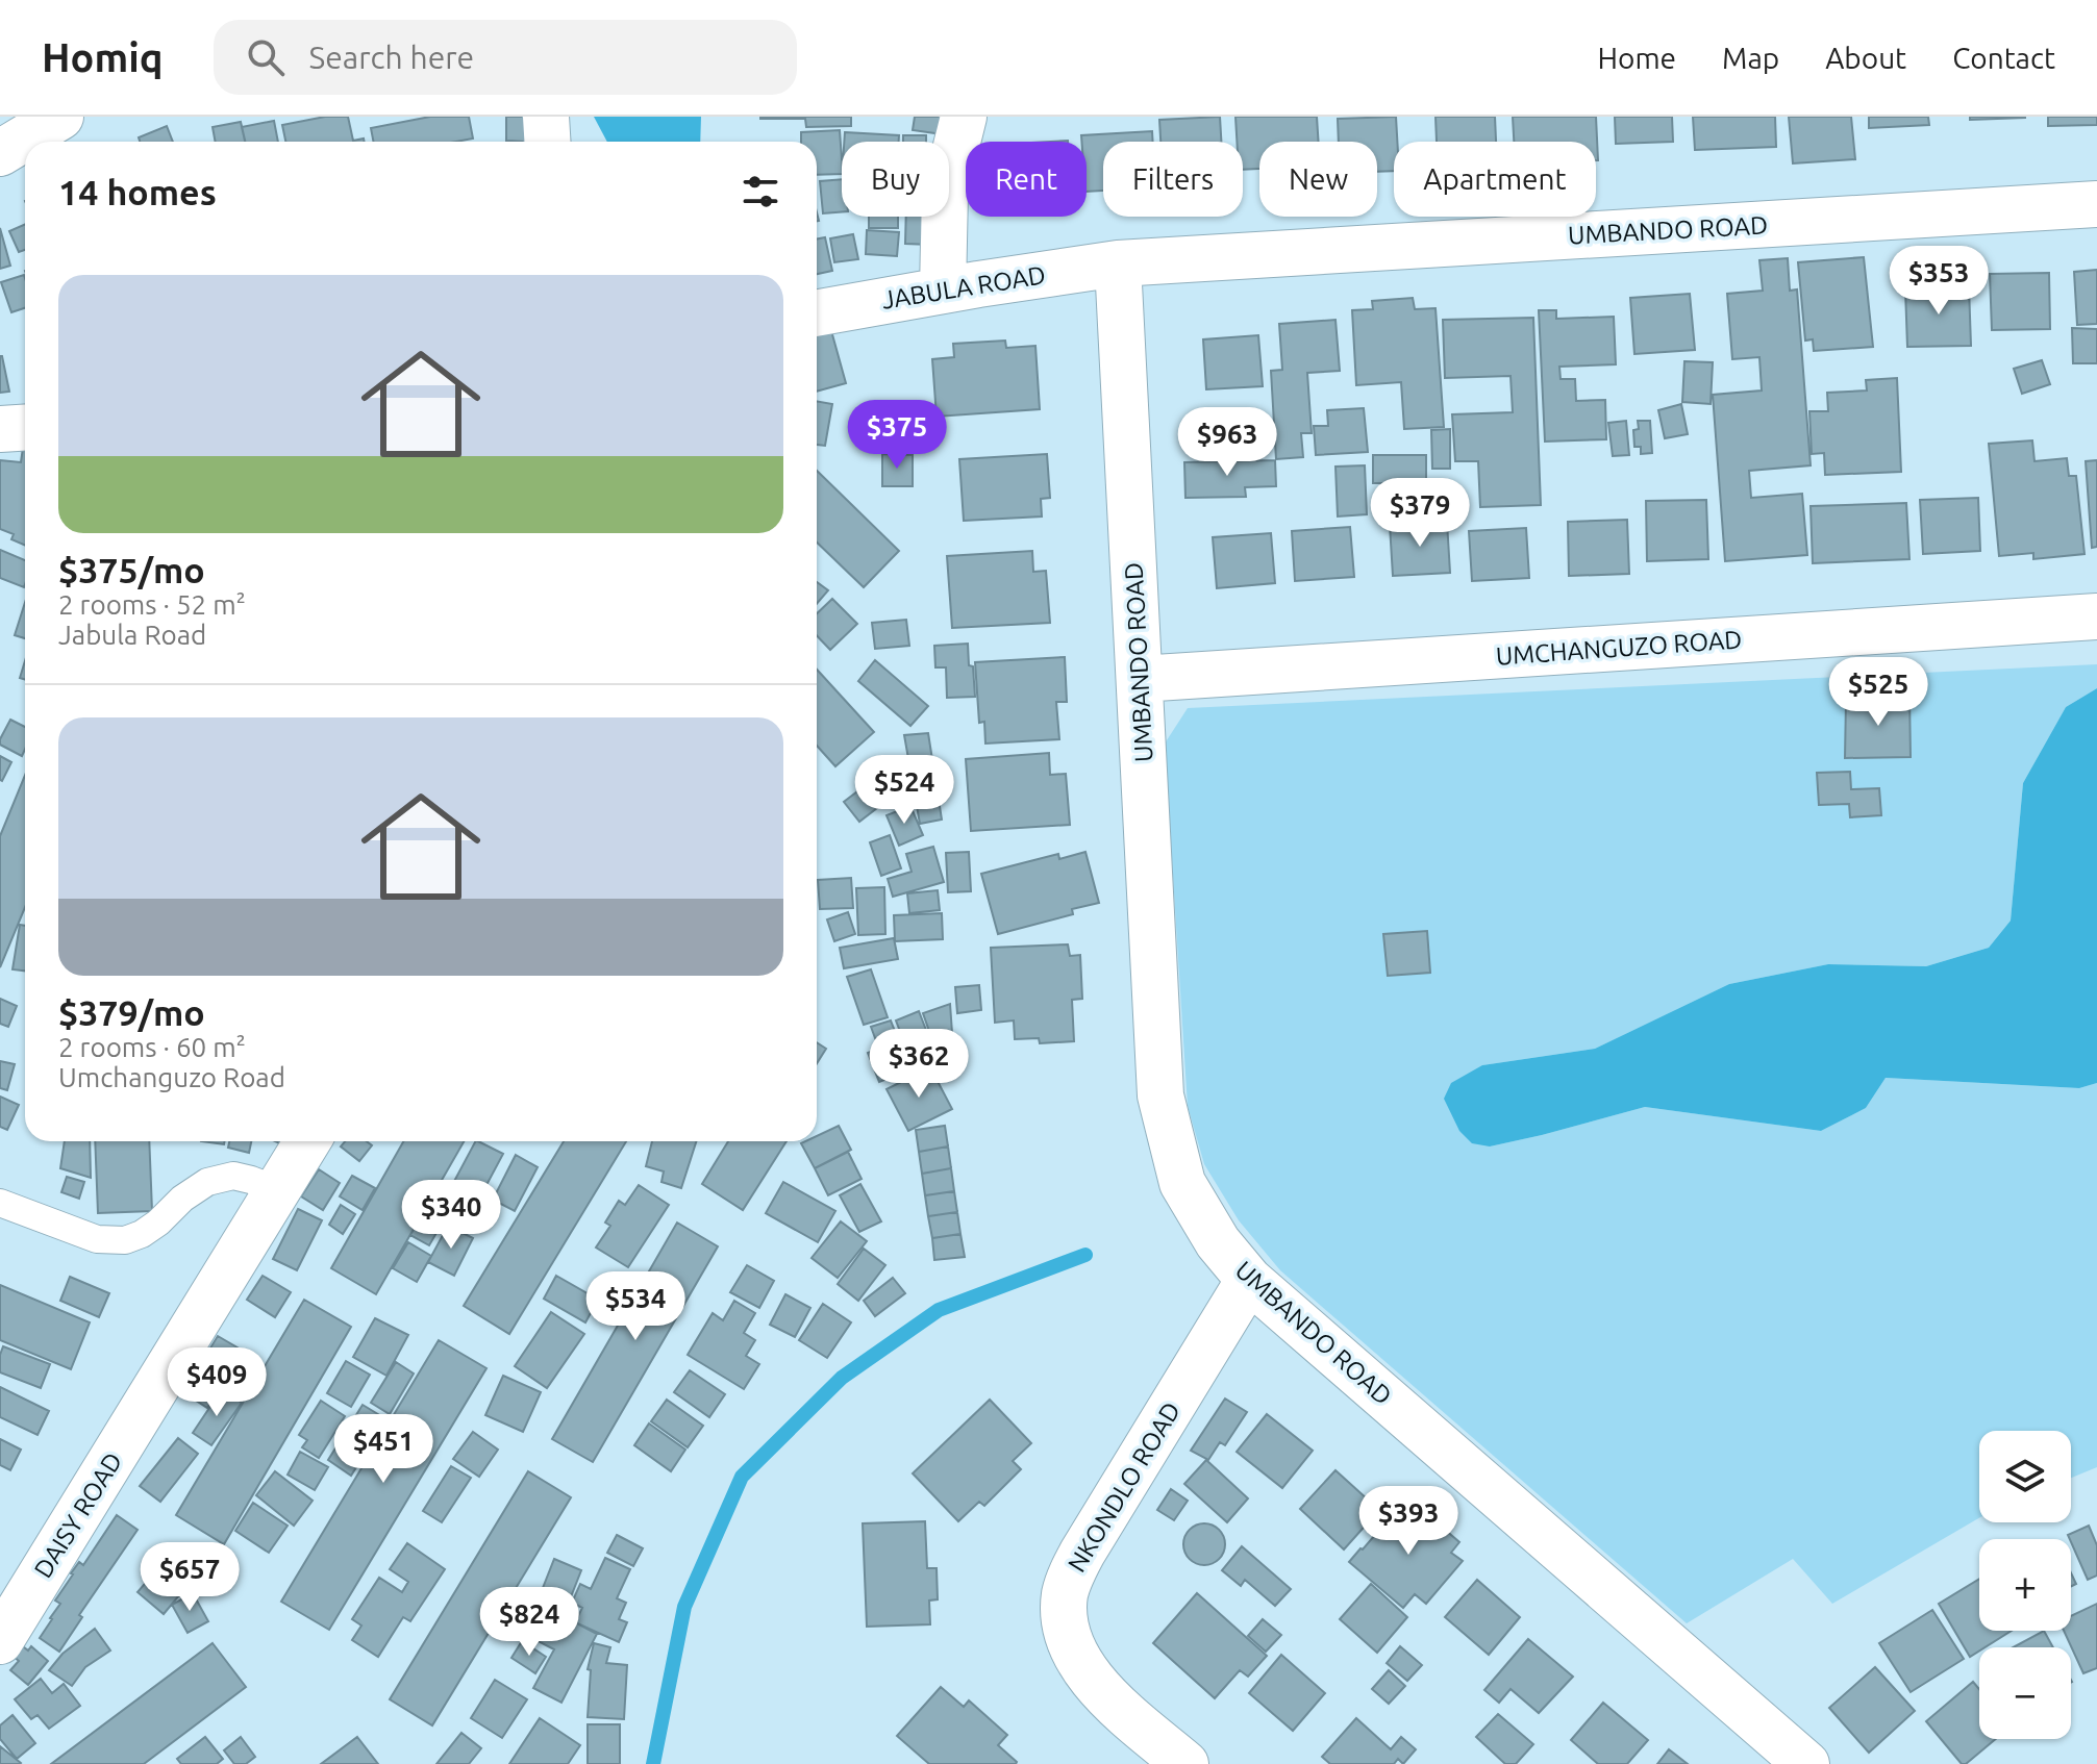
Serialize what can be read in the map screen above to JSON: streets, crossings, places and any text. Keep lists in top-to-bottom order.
{
  "streets": {
    "street": [
      "UMBANDO ROAD",
      "JABULA ROAD",
      "UMCHANGUZO ROAD",
      "NKONDLO ROAD",
      "DAISY ROAD"
    ]
  },
  "crossings": [
    ["UMBANDO ROAD", "JABULA ROAD"],
    ["UMBANDO ROAD", "UMCHANGUZO ROAD"],
    ["UMBANDO ROAD", "NKONDLO ROAD"]
  ],
  "page": {
    "header": "Homiq",
    "search": "Search here",
    "nav": [
      "Home",
      "Map",
      "About",
      "Contact"
    ],
    "chip": [
      "Buy",
      "Rent",
      "Filters",
      "New",
      "Apartment"
    ],
    "heading": "14 homes",
    "list": [
      {
        "name": "$375/mo",
        "note": "2 rooms · 52 m² · Jabula Road"
      },
      {
        "name": "$379/mo",
        "note": "2 rooms · 60 m² · Umchanguzo Road"
      }
    ],
    "price": [
      "$353",
      "$375",
      "$963",
      "$379",
      "$525",
      "$524",
      "$362",
      "$340",
      "$534",
      "$409",
      "$451",
      "$393",
      "$657",
      "$824"
    ],
    "map_buttons": ["+", "−"]
  }
}
